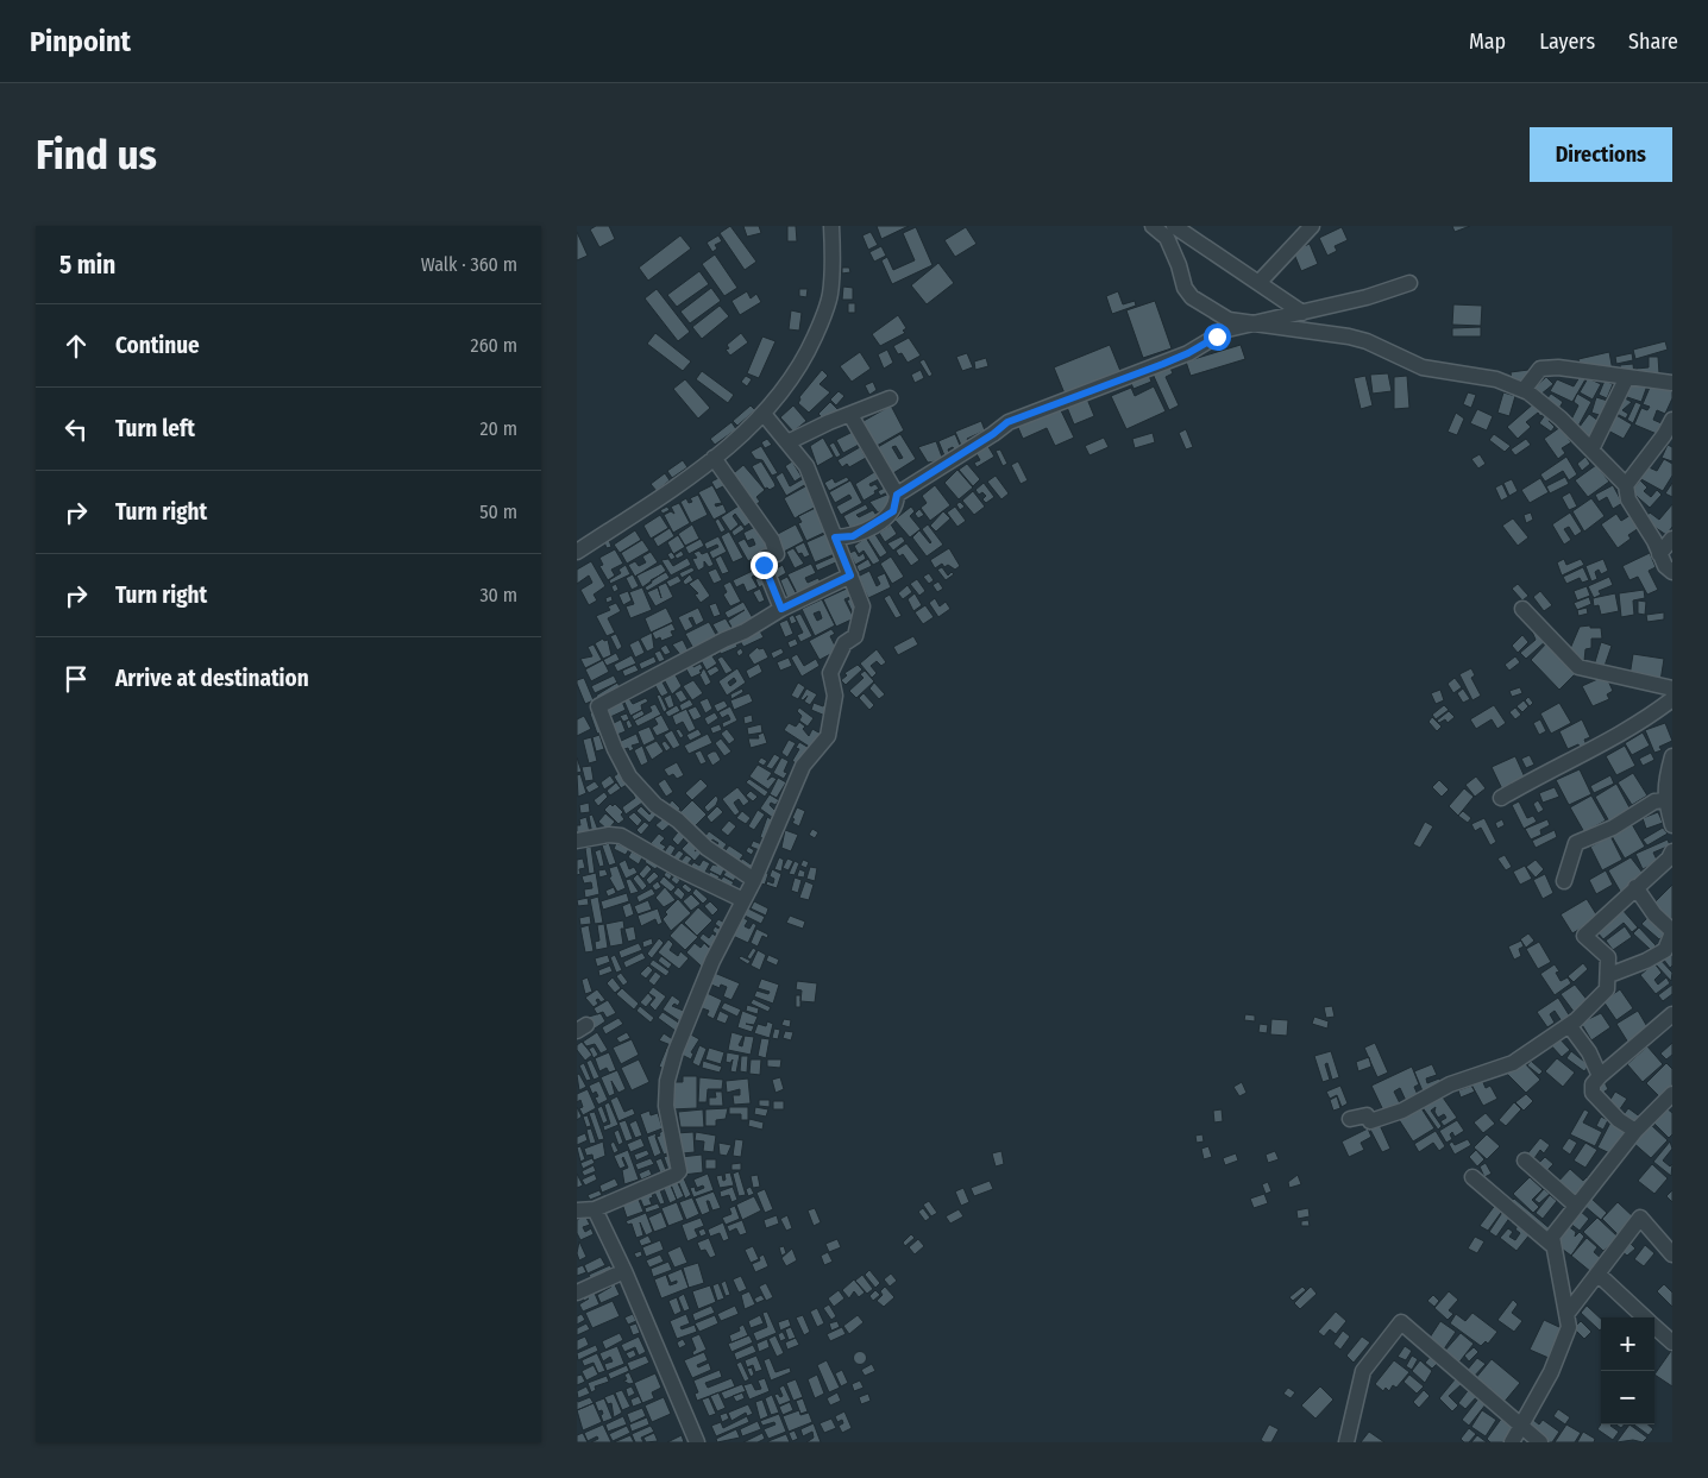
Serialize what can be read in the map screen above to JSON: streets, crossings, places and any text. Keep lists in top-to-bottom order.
{
  "page": {
    "header": "Pinpoint",
    "nav": ["Map", "Layers", "Share"],
    "buttons": "Directions",
    "title": "Find us",
    "heading": ["5 min", "Walk · 360 m"],
    "list": [
      ["Continue", "260 m"],
      ["Turn left", "20 m"],
      ["Turn right", "50 m"],
      ["Turn right", "30 m"],
      "Arrive at destination"
    ],
    "map_buttons": ["+", "−"]
  }
}
